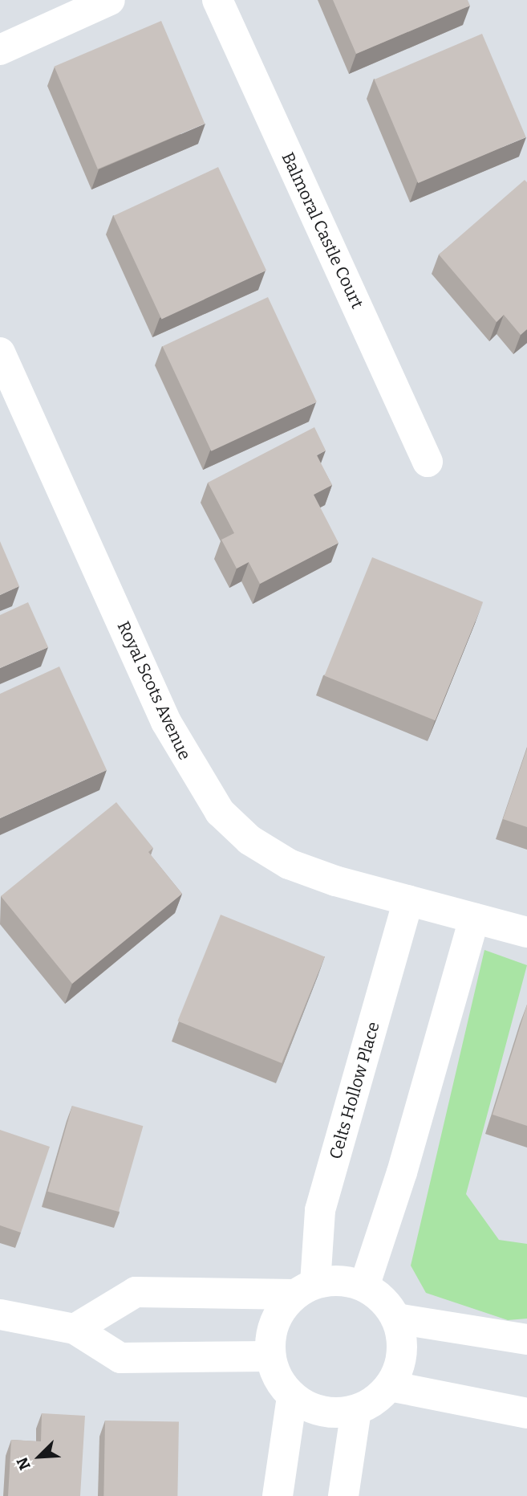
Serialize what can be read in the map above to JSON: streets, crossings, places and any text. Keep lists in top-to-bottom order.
{
  "streets": {
    "street": ["Balmoral Castle Court", "Royal Scots Avenue", "Celts Hollow Place"]
  },
  "crossings": [
    ["Royal Scots Avenue", "Celts Hollow Place"]
  ],
  "north": "bottom left"
}
